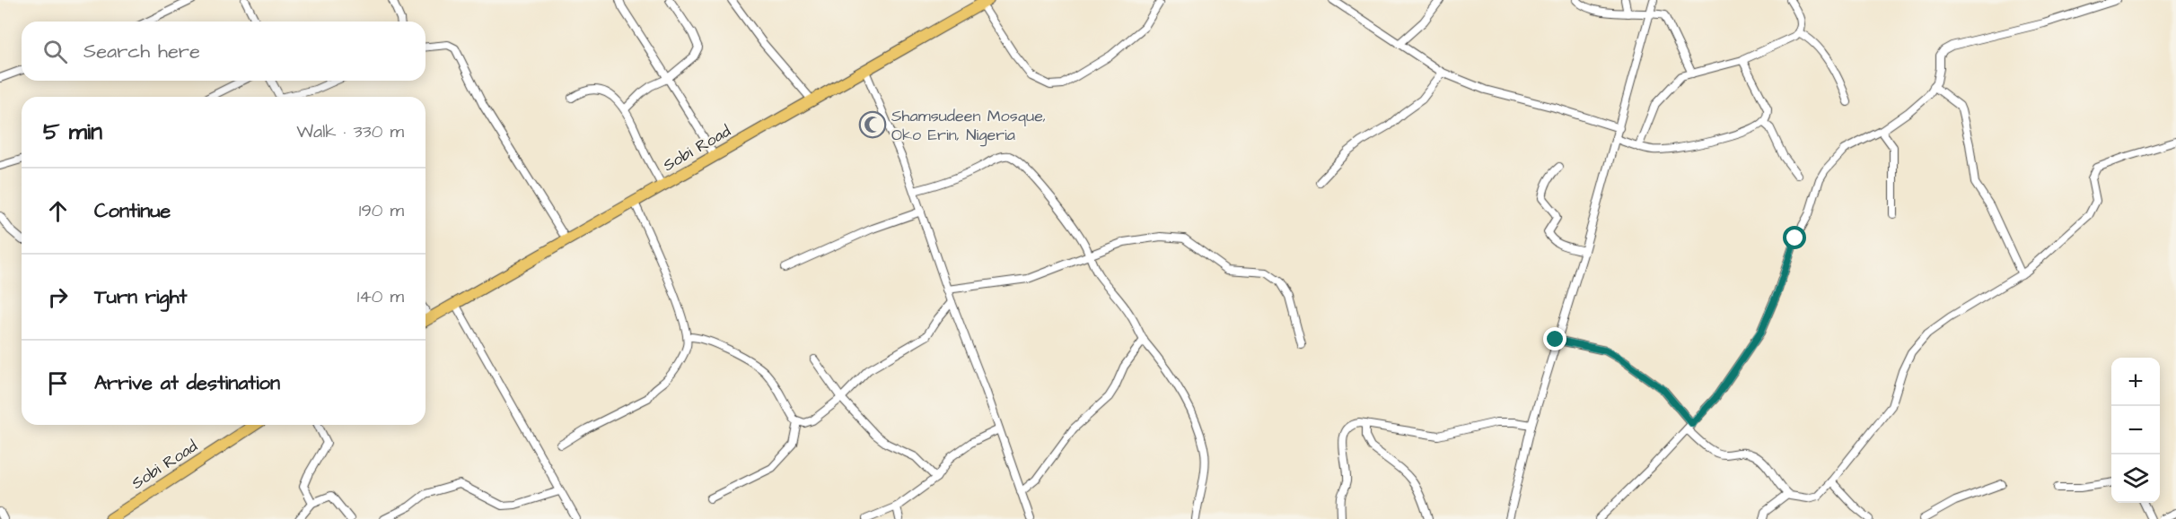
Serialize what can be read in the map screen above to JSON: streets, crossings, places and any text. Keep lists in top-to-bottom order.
{
  "streets": {
    "highway": ["Sobi Road"]
  },
  "places": {
    "mosque": ["Shamsudeen Mosque, Oko Erin, Nigeria"]
  },
  "page": {
    "search": "Search here",
    "heading": ["5 min", "Walk · 330 m"],
    "list": [
      ["Continue", "190 m"],
      ["Turn right", "140 m"],
      "Arrive at destination"
    ],
    "map_buttons": ["+", "−"]
  }
}
